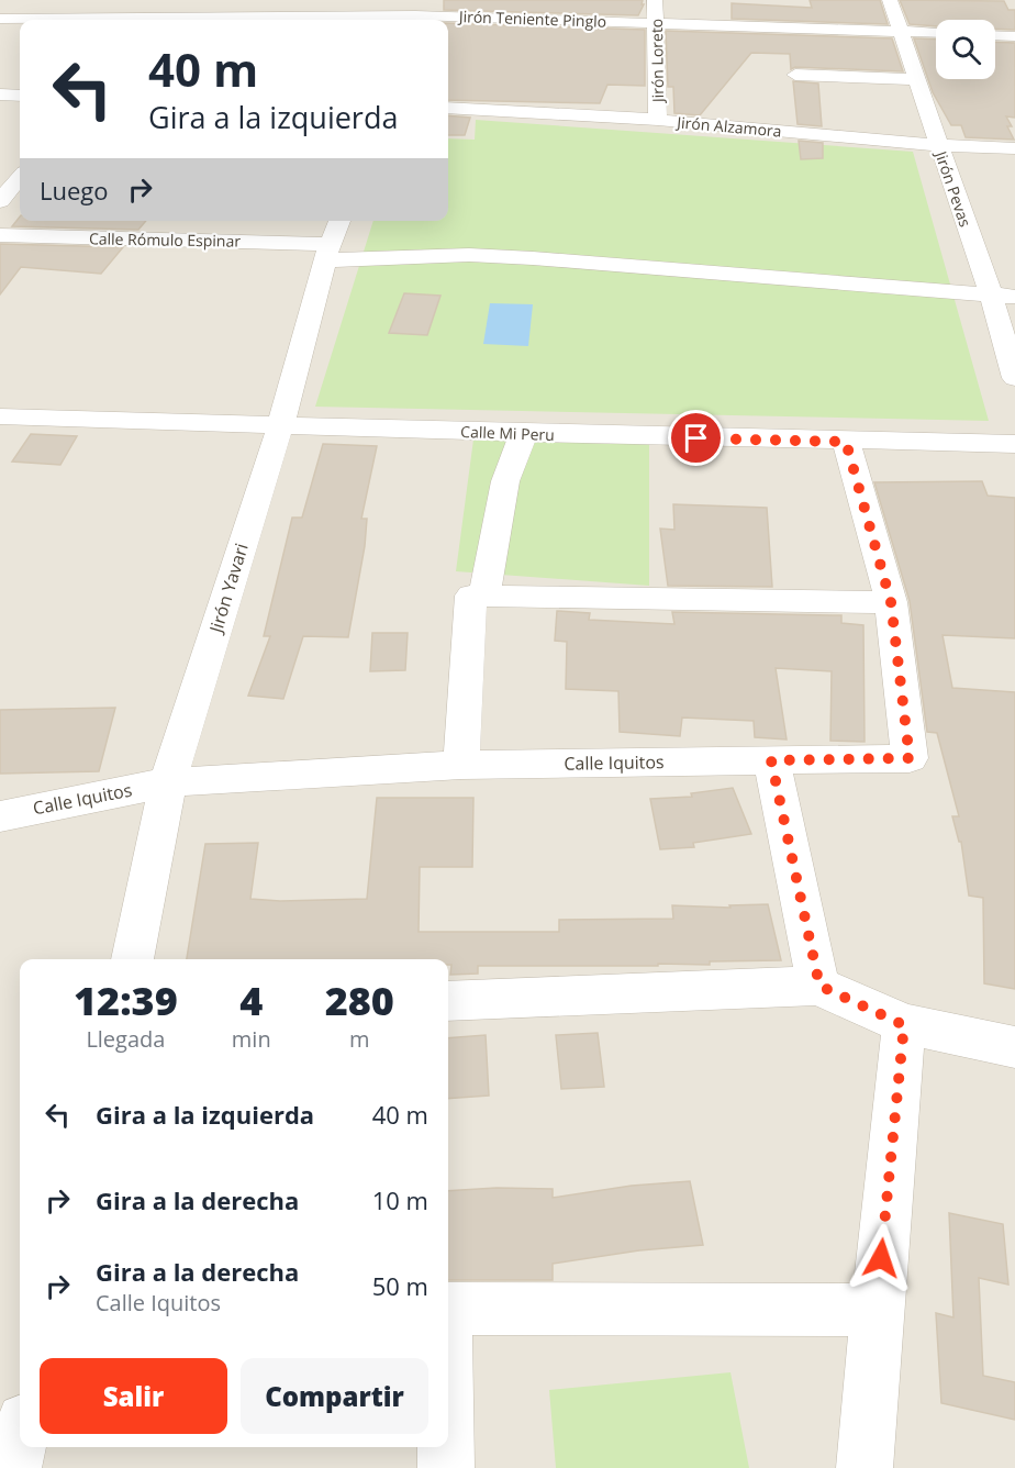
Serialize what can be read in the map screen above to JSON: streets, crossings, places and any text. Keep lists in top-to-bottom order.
{
  "streets": {
    "street": [
      "Jirón Teniente Pinglo",
      "Jirón Loreto",
      "Jirón Alzamora",
      "Jirón Pevas",
      "Calle Rómulo Espinar",
      "Calle Mi Peru",
      "Jirón Yavari",
      "Calle Iquitos"
    ]
  },
  "crossings": [
    ["Jirón Teniente Pinglo", "Jirón Loreto"],
    ["Jirón Teniente Pinglo", "Jirón Pevas"],
    ["Jirón Loreto", "Jirón Alzamora"],
    ["Jirón Alzamora", "Jirón Pevas"],
    ["Jirón Pevas", "Calle Rómulo Espinar"],
    ["Calle Rómulo Espinar", "Jirón Yavari"],
    ["Calle Mi Peru", "Jirón Yavari"],
    ["Calle Mi Peru", "Calle Iquitos"],
    ["Jirón Yavari", "Calle Iquitos"]
  ],
  "page": {
    "turn": ["40 m", "Gira a la izquierda"],
    "then": "Luego",
    "eta": [
      "12:39",
      "Llegada",
      "4",
      "min",
      "280",
      "m"
    ],
    "list": [
      {
        "name": "Gira a la izquierda",
        "value": "40 m"
      },
      {
        "name": "Gira a la derecha",
        "value": "10 m"
      },
      {
        "name": "Gira a la derecha",
        "note": "Calle Iquitos",
        "value": "50 m"
      }
    ],
    "buttons": ["Salir", "Compartir"]
  }
}
